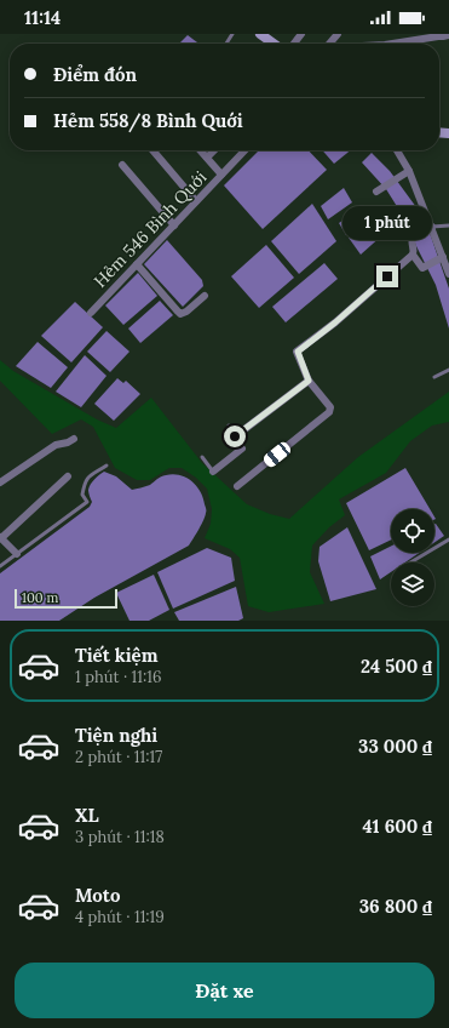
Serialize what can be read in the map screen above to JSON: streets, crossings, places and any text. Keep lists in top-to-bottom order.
{
  "streets": {
    "street": ["Hẻm 546 Bình Quới"]
  },
  "scale_bar": "100 m",
  "page": {
    "status": "11:14",
    "banner": ["Điểm đón", "Hẻm 558/8 Bình Quới"],
    "bubble": "1 phút",
    "scale": "100 m",
    "list": [
      {
        "name": "Tiết kiệm",
        "note": "1 phút · 11:16",
        "value": "24 500 ₫"
      },
      {
        "name": "Tiện nghi",
        "note": "2 phút · 11:17",
        "value": "33 000 ₫"
      },
      {
        "name": "XL",
        "note": "3 phút · 11:18",
        "value": "41 600 ₫"
      },
      {
        "name": "Moto",
        "note": "4 phút · 11:19",
        "value": "36 800 ₫"
      }
    ],
    "buttons": "Đặt xe"
  }
}
